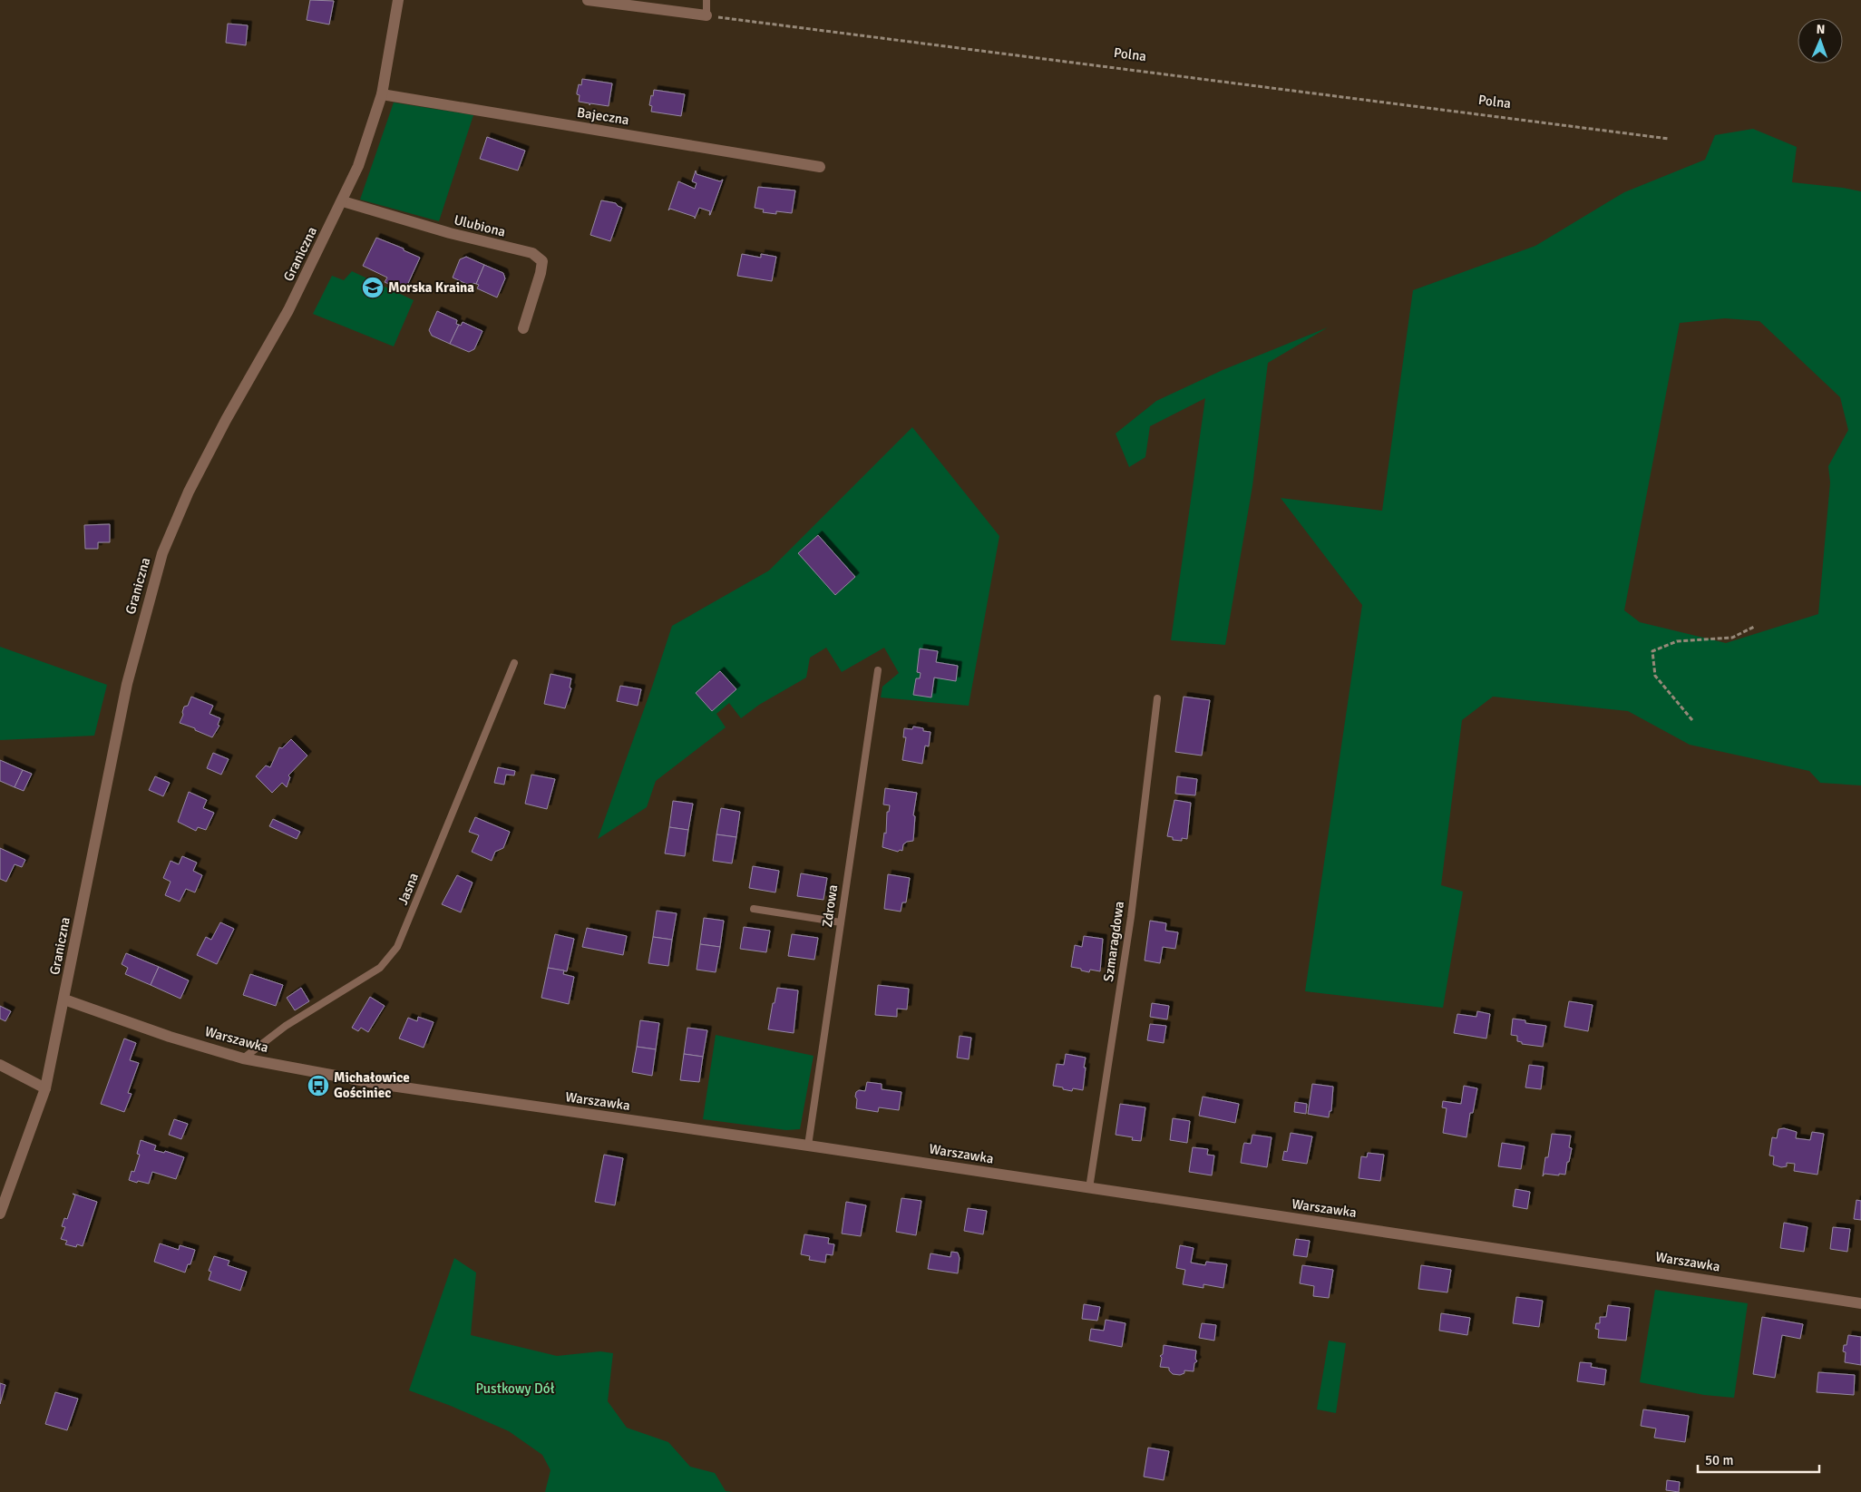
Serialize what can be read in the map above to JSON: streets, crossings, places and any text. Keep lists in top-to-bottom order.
{
  "streets": {
    "street": [
      "Bajeczna",
      "Ulubiona",
      "Graniczna",
      "Warszawka"
    ],
    "lane": ["Jasna", "Zdrowa", "Szmaragdowa"],
    "path": ["Polna"]
  },
  "crossings": [
    ["Bajeczna", "Graniczna"],
    ["Ulubiona", "Graniczna"],
    ["Graniczna", "Warszawka"],
    ["Jasna", "Warszawka"],
    ["Zdrowa", "Warszawka"],
    ["Szmaragdowa", "Warszawka"]
  ],
  "parks": ["Pustkowy Dół"],
  "places": {
    "school or university": ["Morska Kraina"],
    "bus stop": ["Michałowice Gościniec"]
  },
  "scale_bar": "50 m",
  "north": "top"
}
